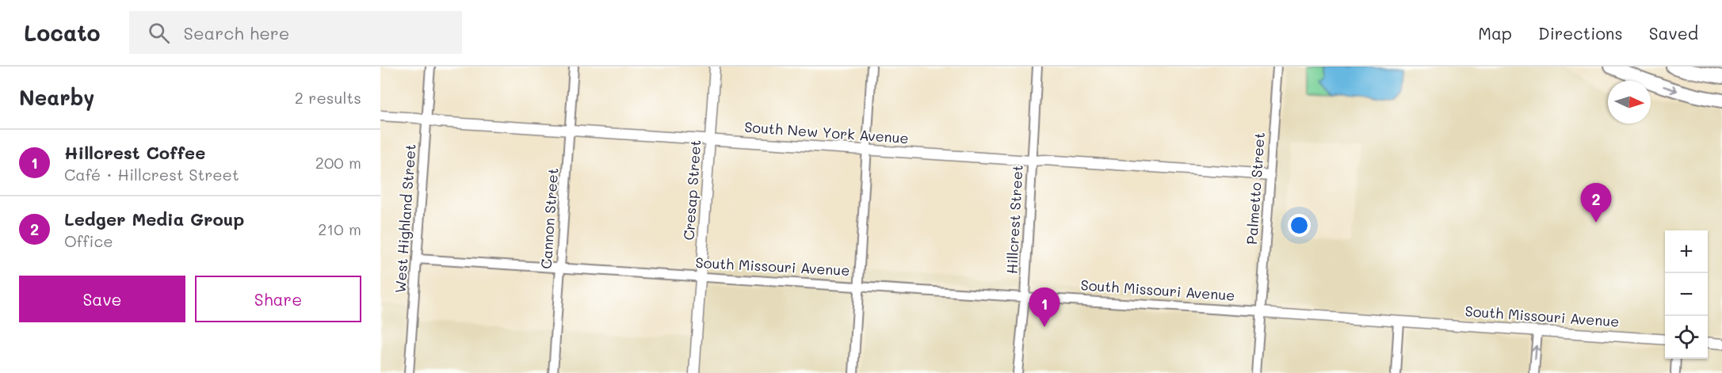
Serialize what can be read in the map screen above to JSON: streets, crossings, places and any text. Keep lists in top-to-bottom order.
{
  "streets": {
    "street": [
      "South New York Avenue",
      "Palmetto Street",
      "Cresap Street",
      "West Highland Street",
      "Cannon Street",
      "Hillcrest Street",
      "South Missouri Avenue"
    ]
  },
  "crossings": [
    ["South New York Avenue", "Palmetto Street"],
    ["South New York Avenue", "Cresap Street"],
    ["South New York Avenue", "West Highland Street"],
    ["South New York Avenue", "Cannon Street"],
    ["South New York Avenue", "Hillcrest Street"],
    ["Palmetto Street", "South Missouri Avenue"],
    ["Cresap Street", "South Missouri Avenue"],
    ["West Highland Street", "South Missouri Avenue"],
    ["Cannon Street", "South Missouri Avenue"],
    ["Hillcrest Street", "South Missouri Avenue"]
  ],
  "north": "right",
  "page": {
    "header": "Locato",
    "search": "Search here",
    "nav": ["Map", "Directions", "Saved"],
    "heading": ["Nearby", "2 results"],
    "list": [
      {
        "mark": "1",
        "name": "Hillcrest Coffee",
        "note": "Café · Hillcrest Street",
        "value": "200 m"
      },
      {
        "mark": "2",
        "name": "Ledger Media Group",
        "note": "Office",
        "value": "210 m"
      }
    ],
    "pins": ["2", "1"],
    "map_buttons": ["+", "−"],
    "buttons": ["Save", "Share"]
  }
}
